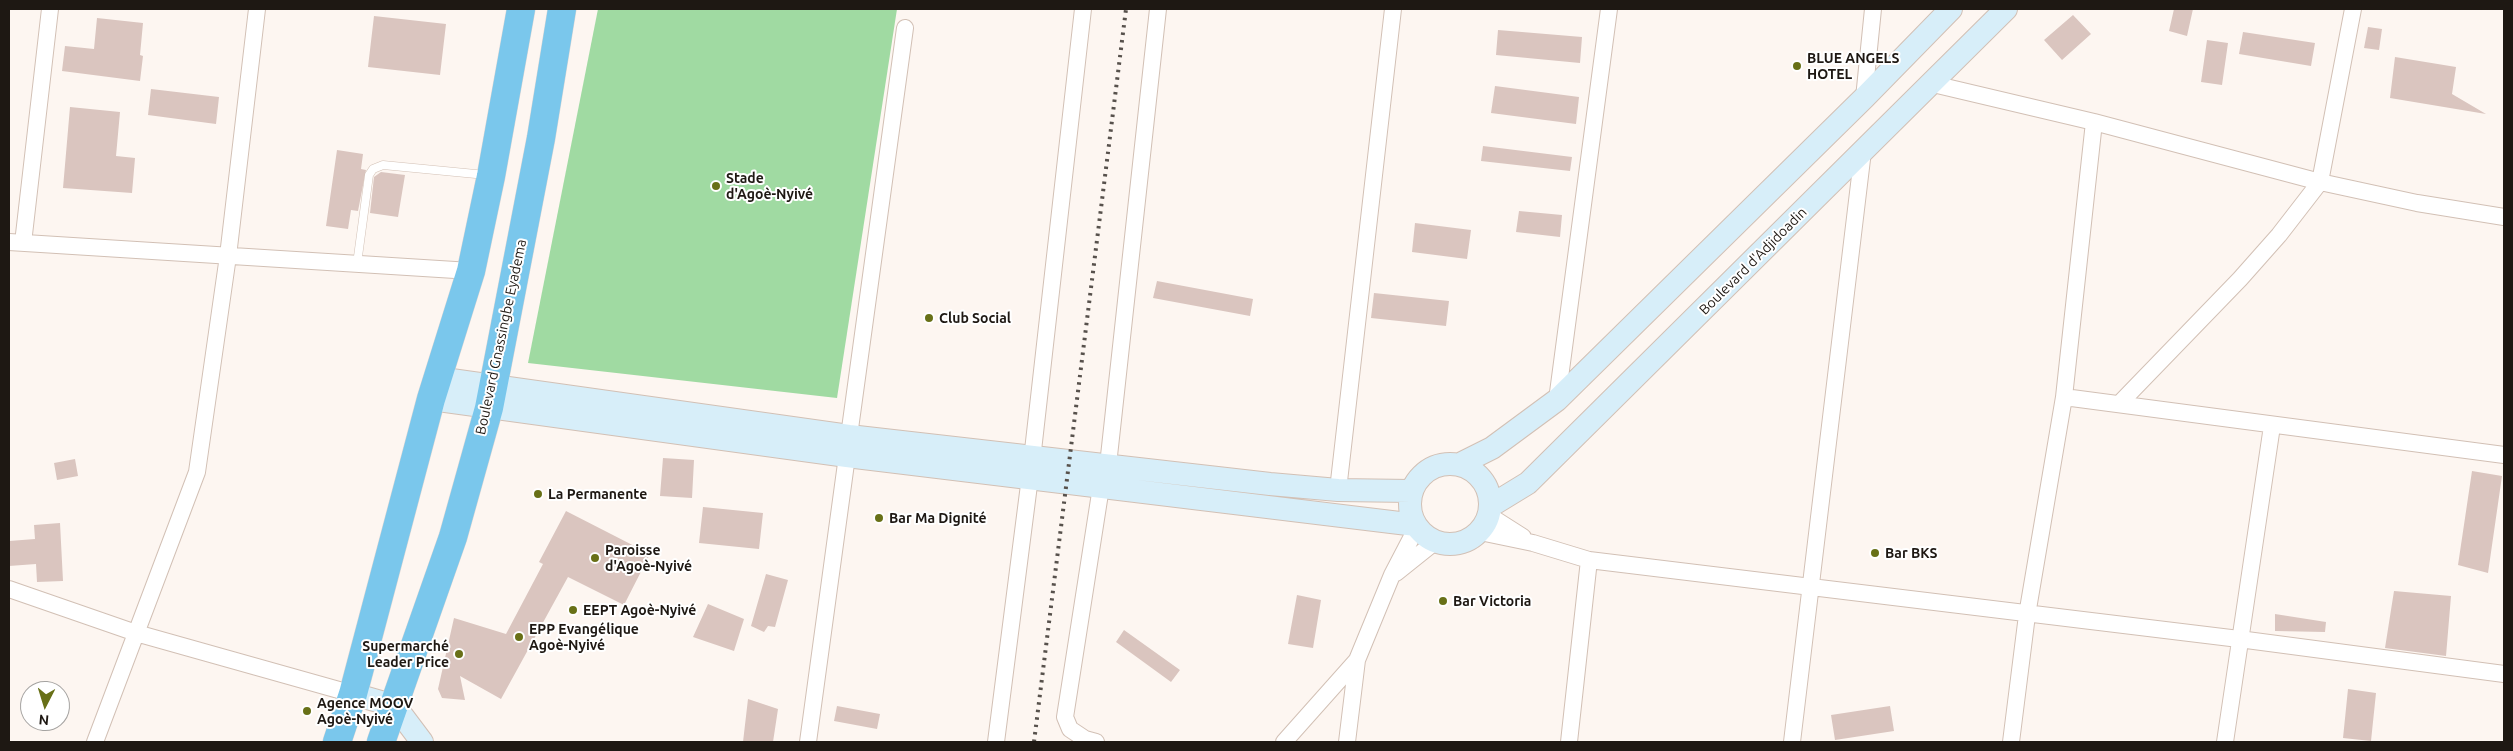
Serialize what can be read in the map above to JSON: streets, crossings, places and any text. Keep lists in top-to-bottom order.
{
  "streets": {
    "highway": ["Boulevard Gnassingbe Eyadema"],
    "main road": ["Boulevard d'Adjidoadin"]
  },
  "places": [
    "BLUE ANGELS HOTEL",
    "Stade d'Agoè-Nyivé",
    "Club Social",
    "La Permanente",
    "Bar Ma Dignité",
    "Bar BKS",
    "Paroisse d'Agoè-Nyivé",
    "Bar Victoria",
    "EEPT Agoè-Nyivé",
    "EPP Evangélique Agoè-Nyivé",
    "Supermarché Leader Price",
    "Agence MOOV Agoè-Nyivé"
  ],
  "north": "bottom"
}
